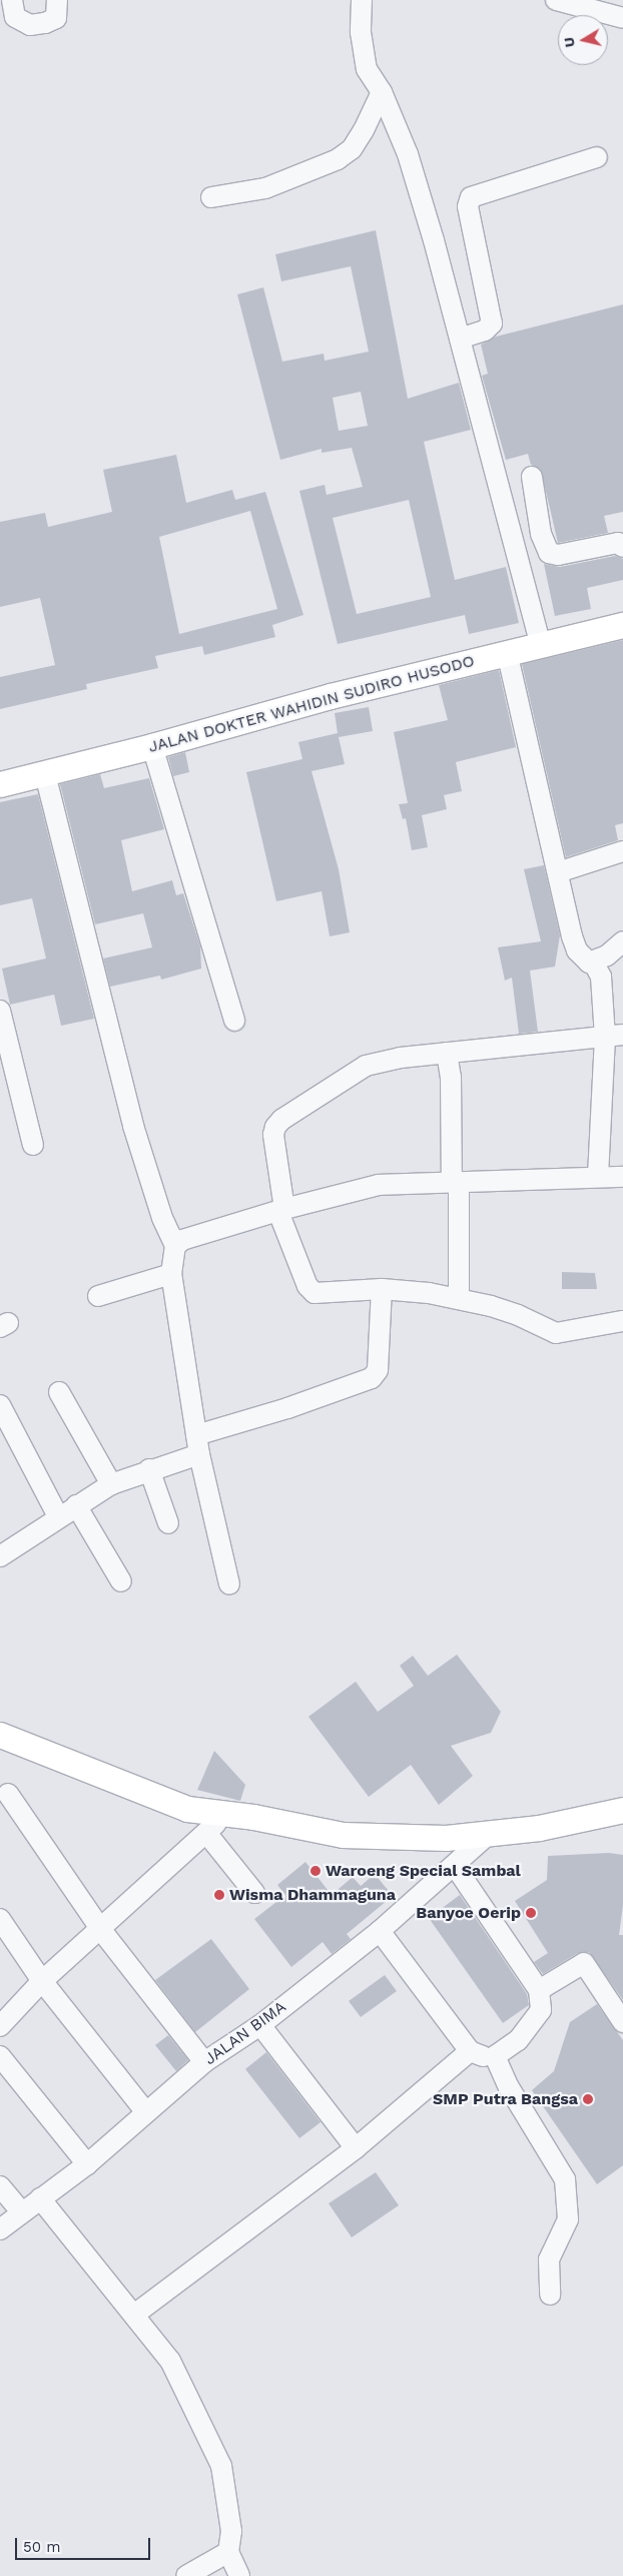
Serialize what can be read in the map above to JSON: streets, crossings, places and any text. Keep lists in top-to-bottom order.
{
  "streets": {
    "main road": ["JALAN DOKTER WAHIDIN SUDIRO HUSODO"],
    "street": ["JALAN BIMA"]
  },
  "places": [
    "Waroeng Special Sambal",
    "Wisma Dhammaguna",
    "Banyoe Oerip",
    "SMP Putra Bangsa"
  ],
  "scale_bar": "50 m",
  "north": "left"
}
